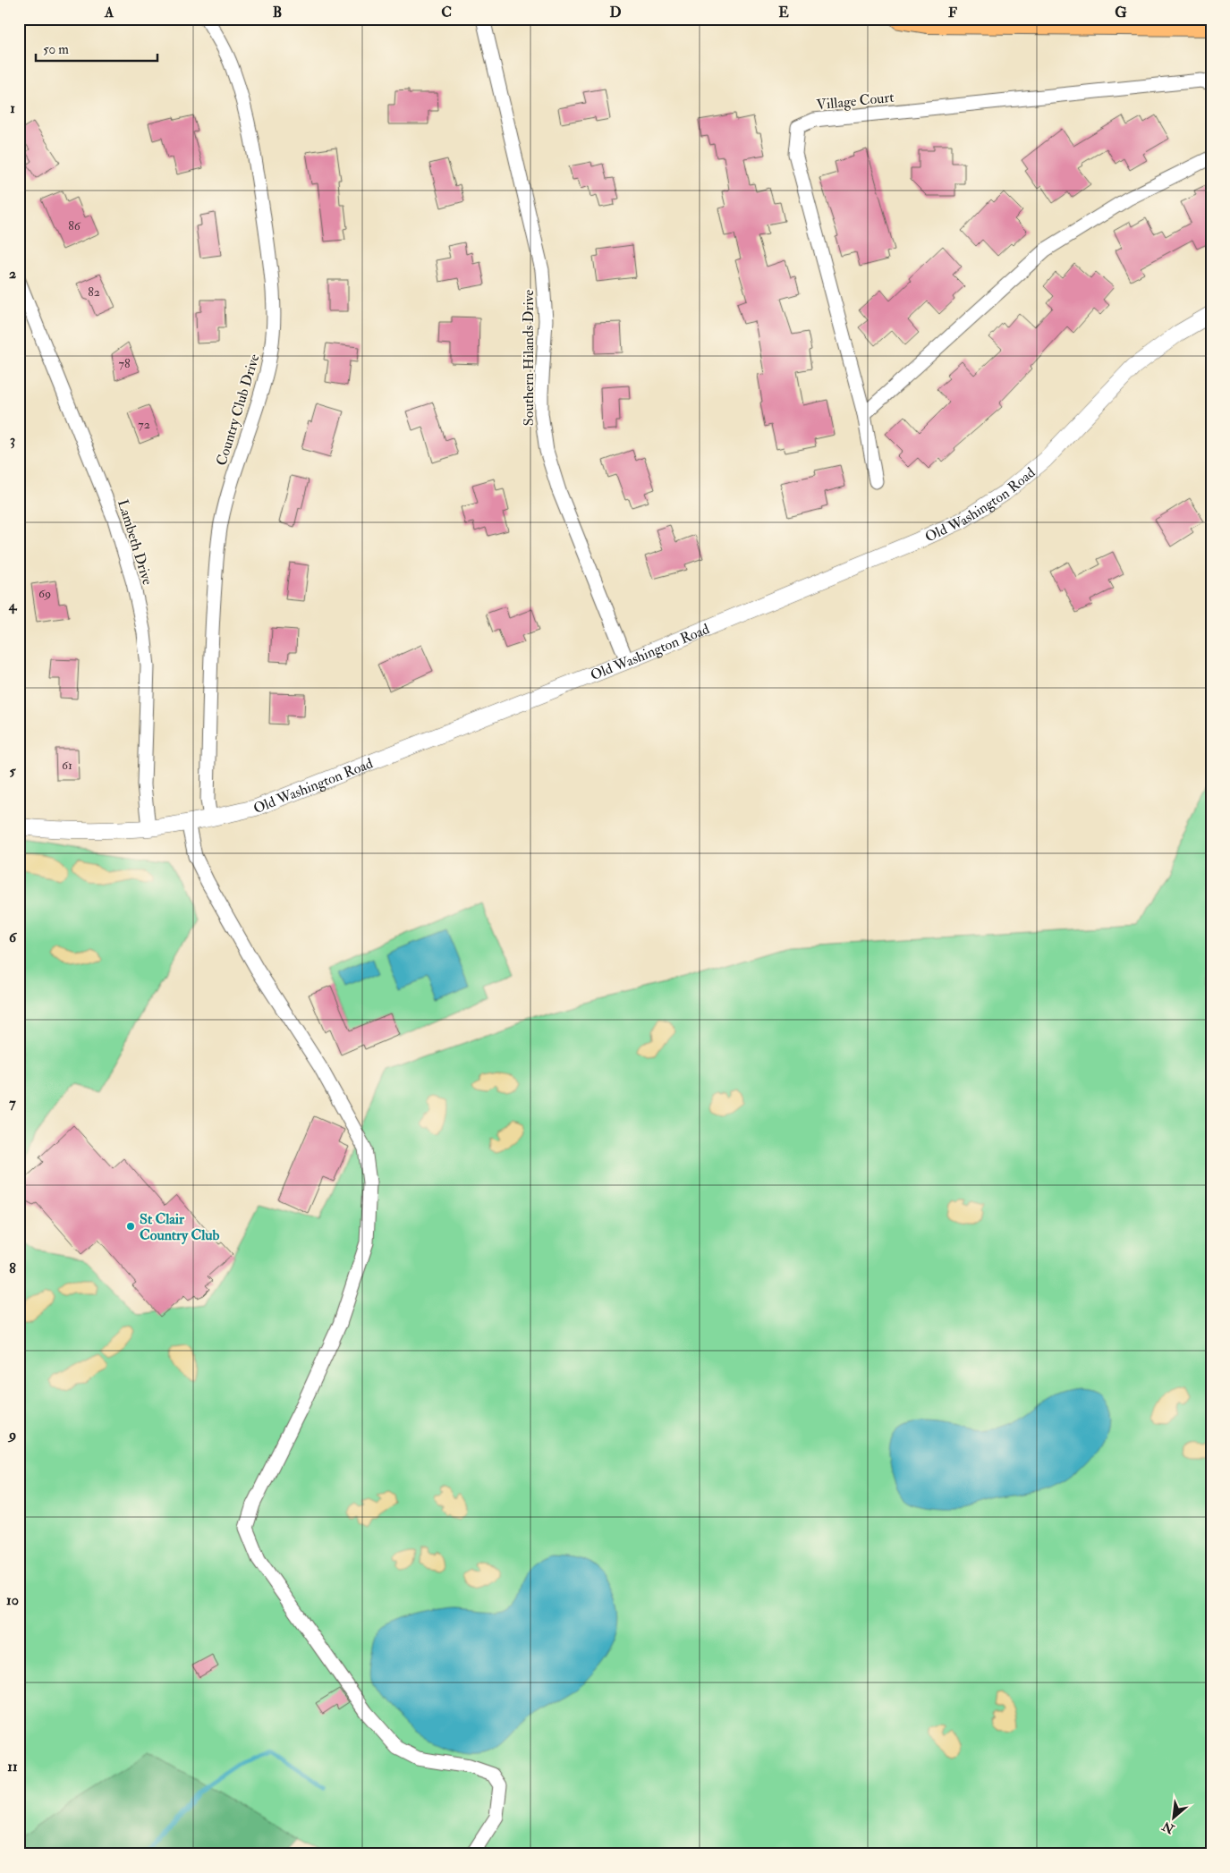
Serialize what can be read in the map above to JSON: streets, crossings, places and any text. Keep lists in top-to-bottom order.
{
  "streets": {
    "street": [
      "Village Court",
      "Southern Hilands Drive",
      "Country Club Drive",
      "Old Washington Road",
      "Lambeth Drive"
    ]
  },
  "crossings": [
    ["Southern Hilands Drive", "Old Washington Road"],
    ["Country Club Drive", "Old Washington Road"],
    ["Old Washington Road", "Lambeth Drive"]
  ],
  "places": ["St Clair Country Club"],
  "house_numbers": [
    "86",
    "82",
    "78",
    "72",
    "69",
    "61"
  ],
  "scale_bar": "50 m",
  "north": "bottom left",
  "grid": {
    "columns": [
      "A",
      "B",
      "C",
      "D",
      "E",
      "F",
      "G"
    ],
    "rows": [
      "1",
      "2",
      "3",
      "4",
      "5",
      "6",
      "7",
      "8",
      "9",
      "10",
      "11"
    ]
  }
}
